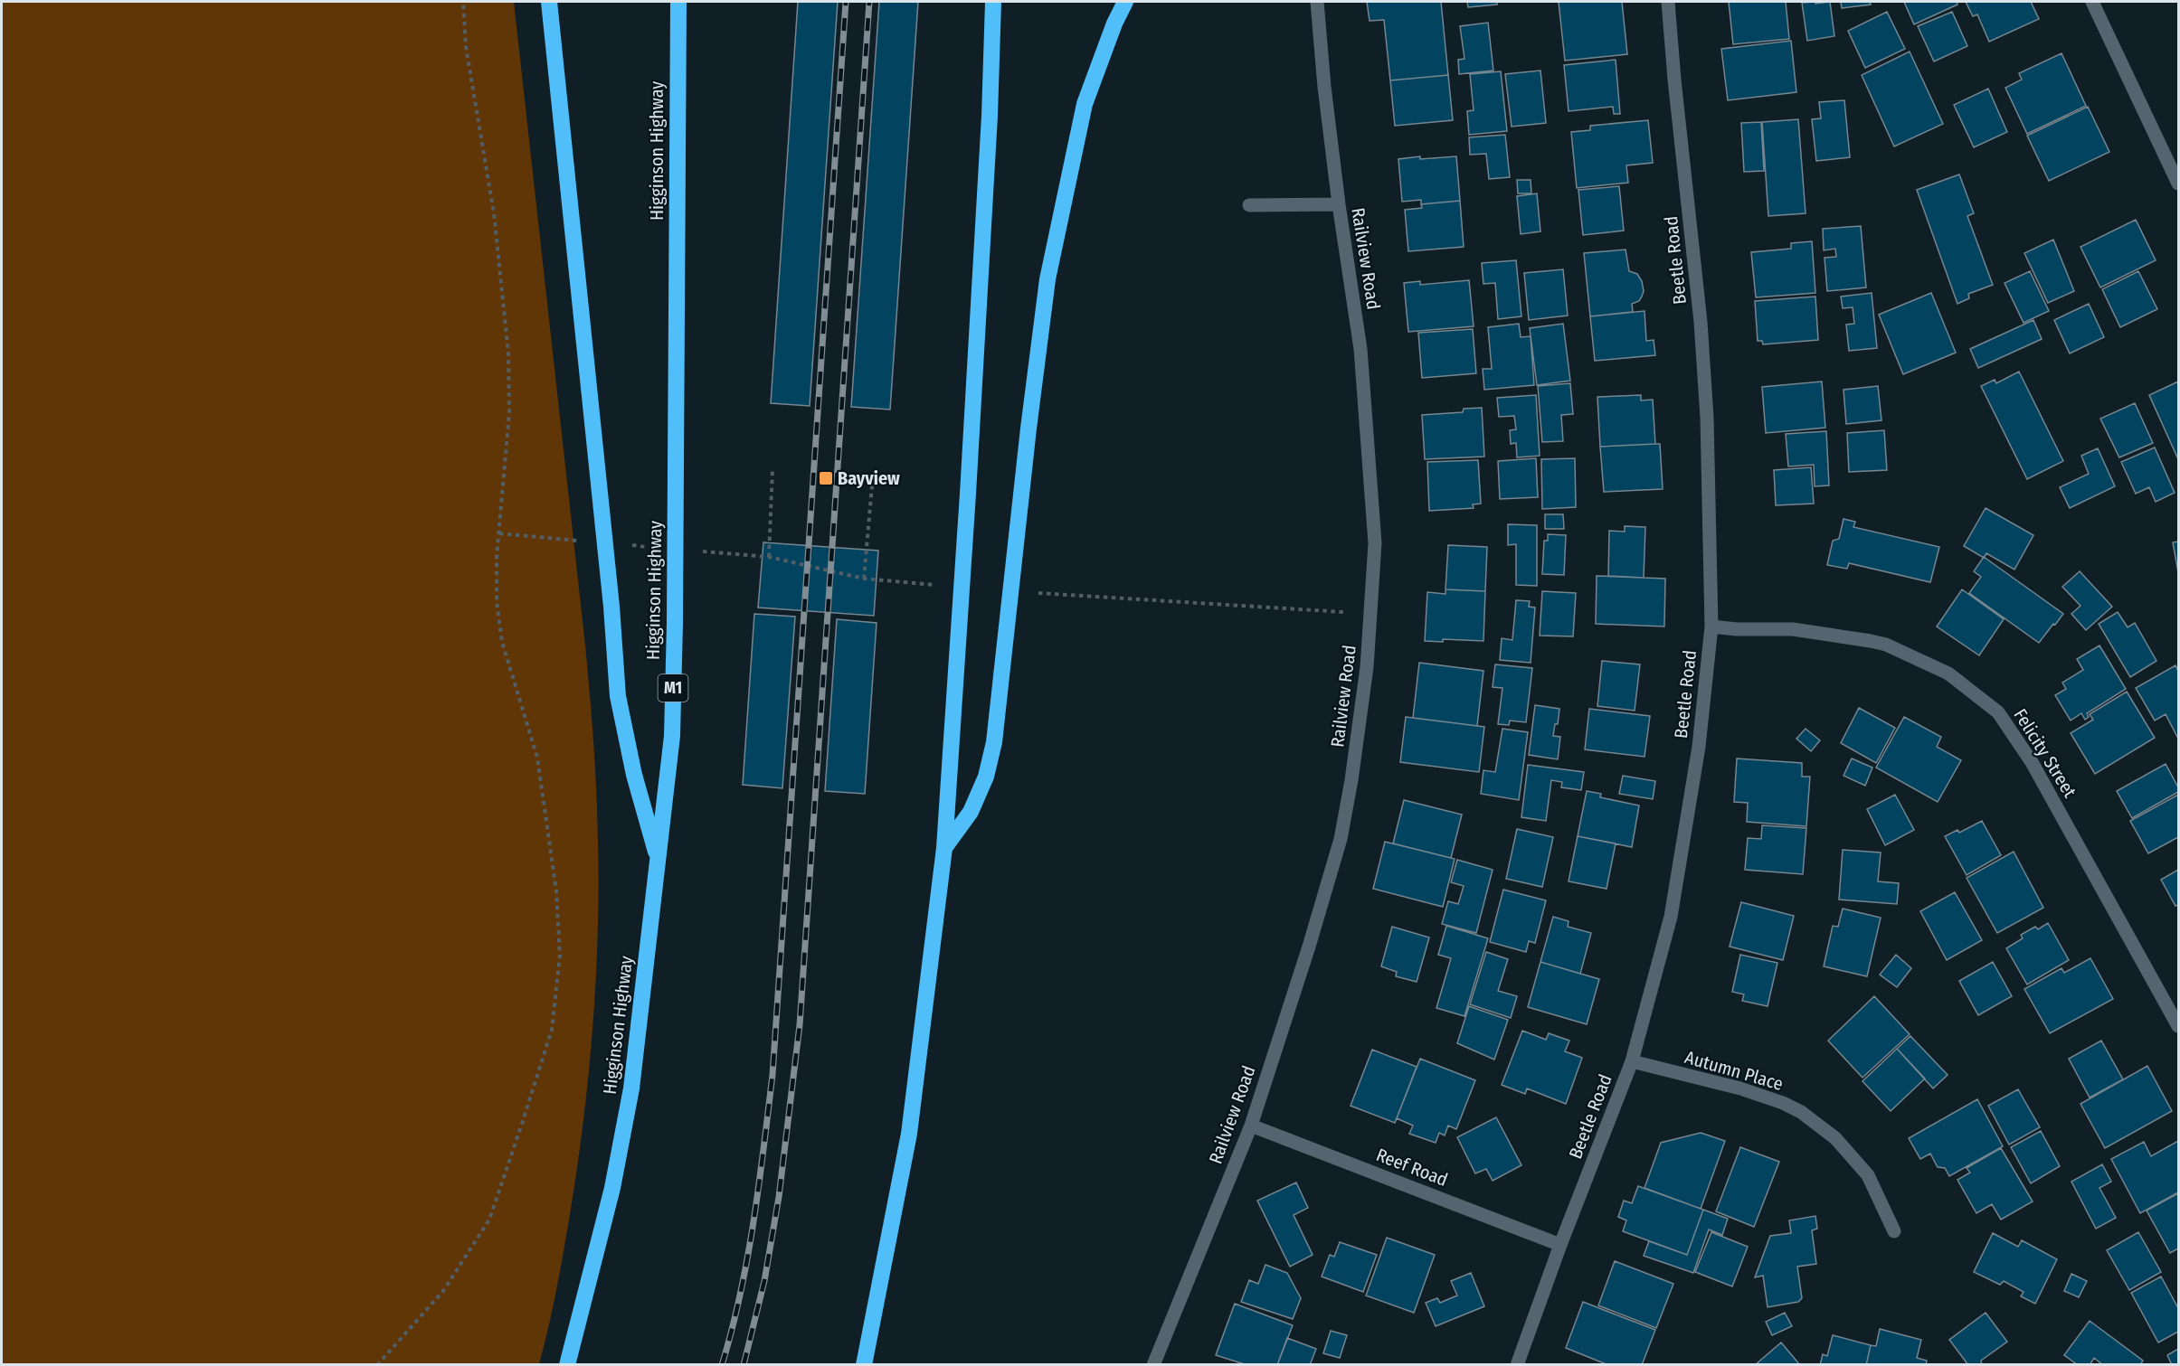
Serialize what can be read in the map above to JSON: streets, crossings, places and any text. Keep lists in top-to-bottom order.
{
  "streets": {
    "highway": ["Higginson Highway", "M1"],
    "street": [
      "Railview Road",
      "Beetle Road",
      "Felicity Street",
      "Autumn Place",
      "Reef Road"
    ]
  },
  "crossings": [
    ["Railview Road", "Reef Road"],
    ["Beetle Road", "Felicity Street"],
    ["Beetle Road", "Autumn Place"],
    ["Beetle Road", "Reef Road"]
  ],
  "places": {
    "transit": ["Bayview"]
  }
}
